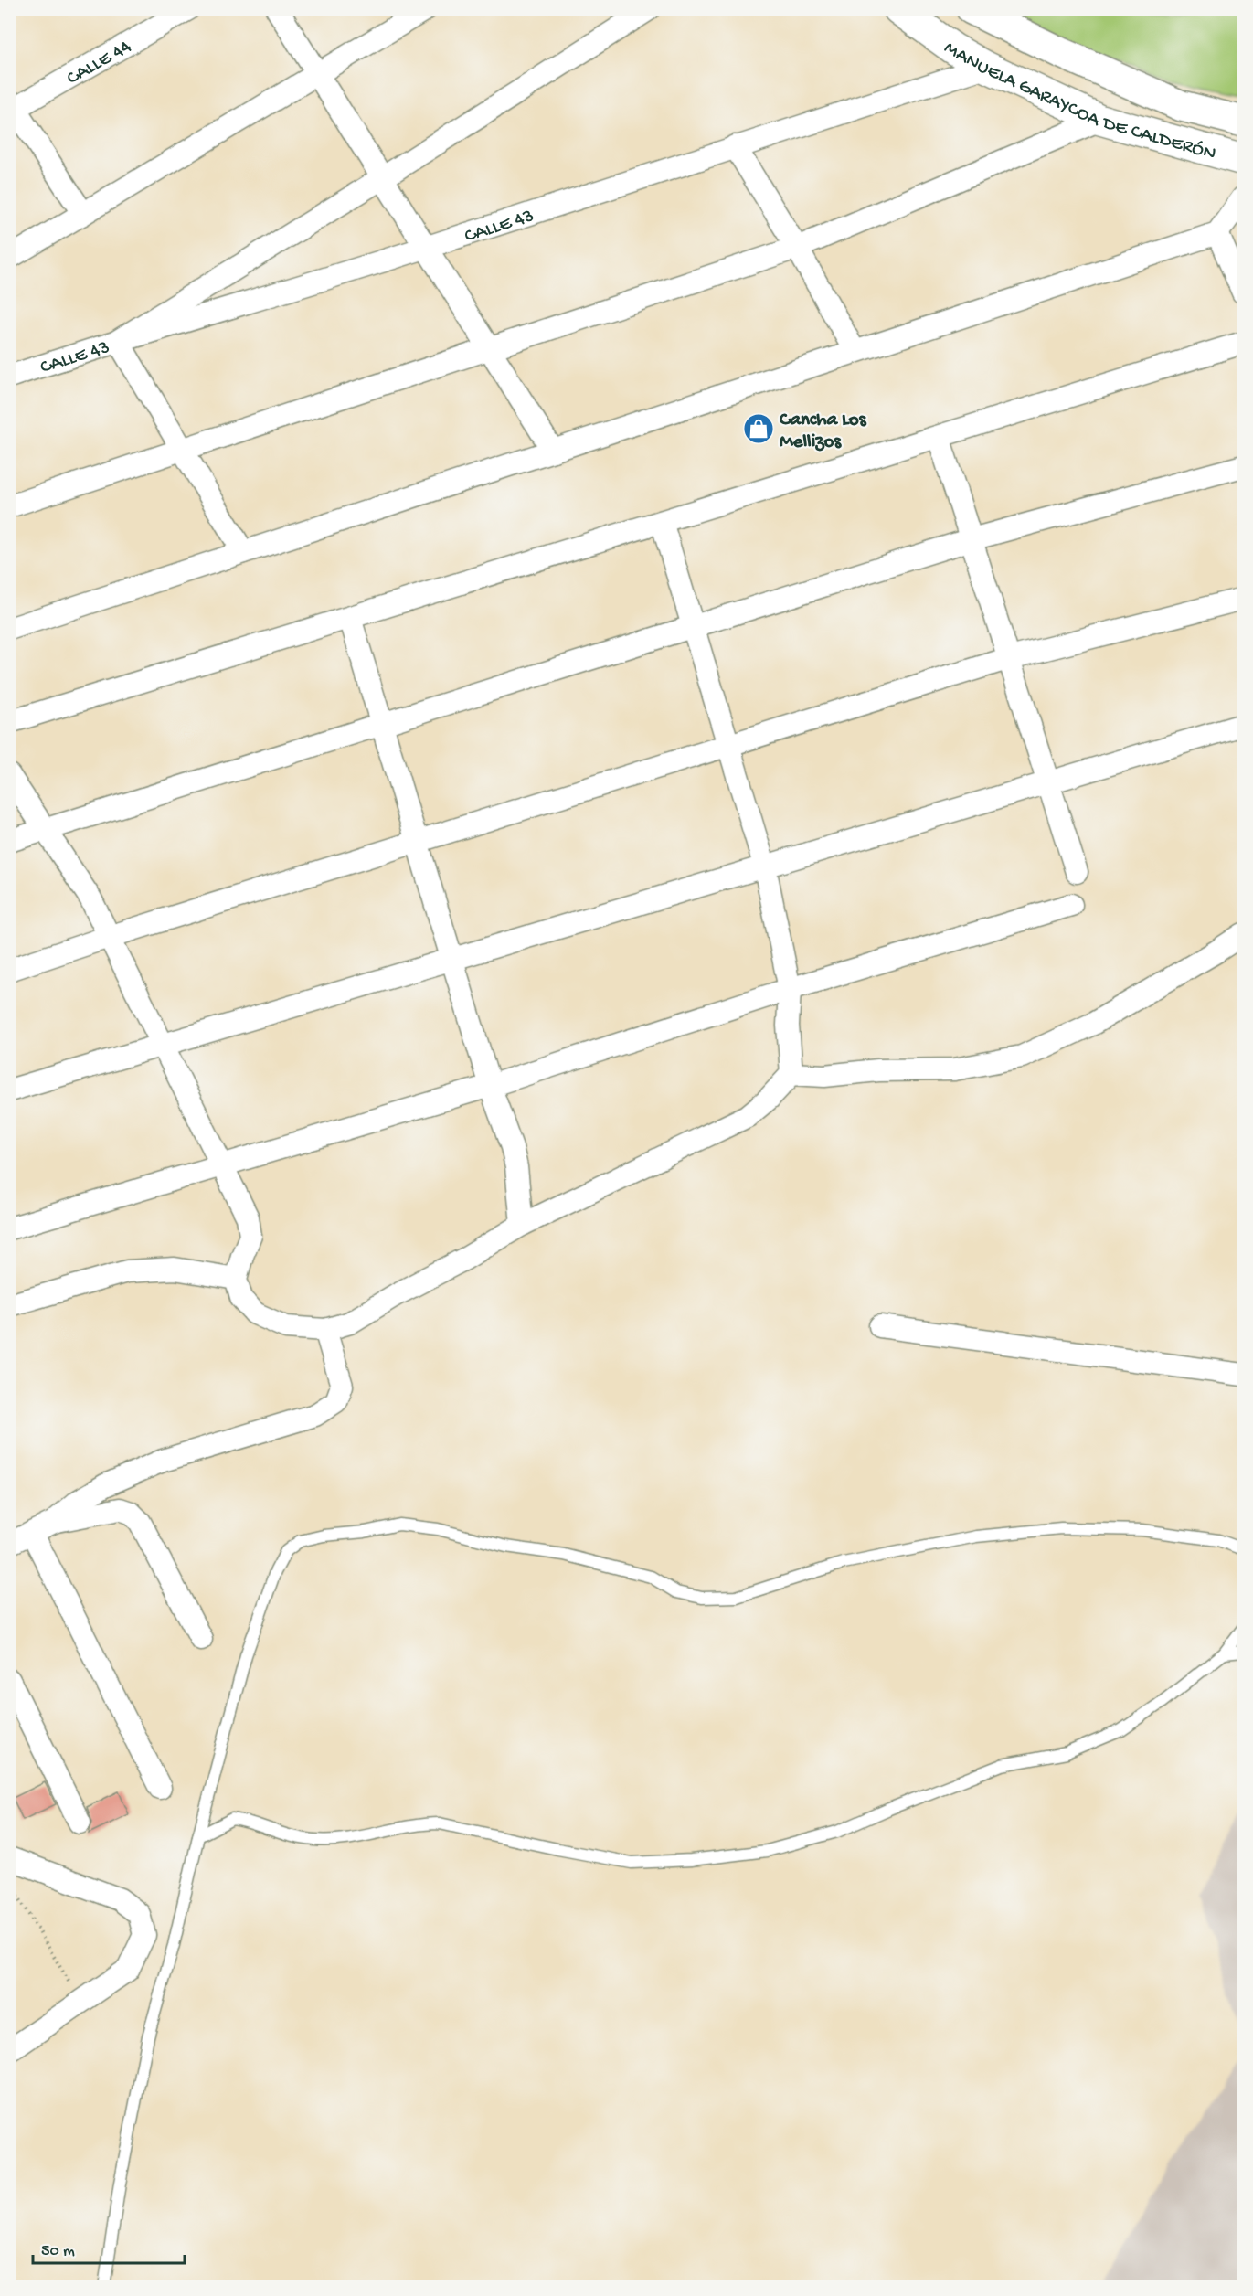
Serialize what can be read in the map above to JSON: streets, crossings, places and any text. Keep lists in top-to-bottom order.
{
  "streets": {
    "street": ["CALLE 44", "MANUELA GARAYCOA DE CALDERÓN", "CALLE 43"]
  },
  "crossings": [
    ["MANUELA GARAYCOA DE CALDERÓN", "CALLE 43"]
  ],
  "places": {
    "shop": ["Cancha Los Mellizos"]
  },
  "scale_bar": "50 m"
}
